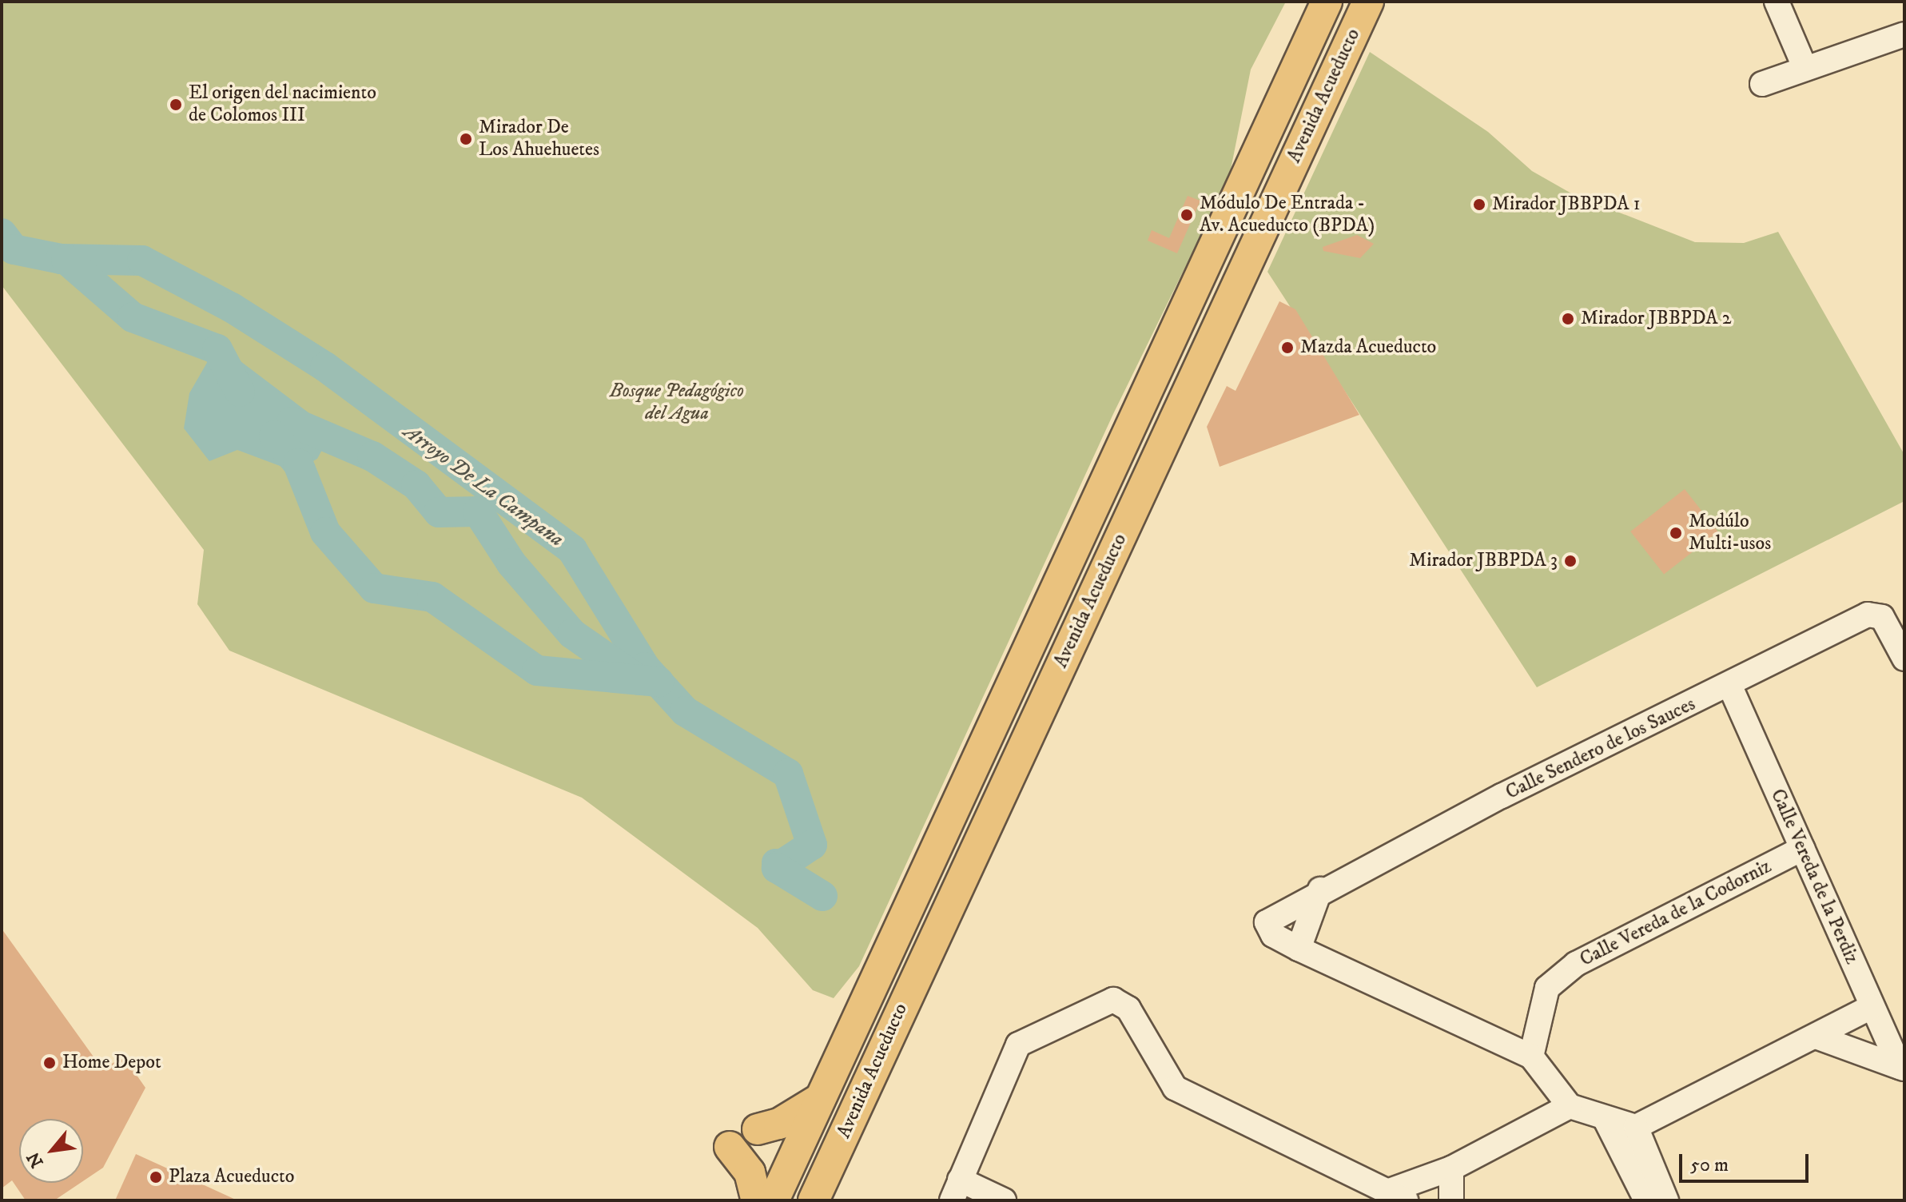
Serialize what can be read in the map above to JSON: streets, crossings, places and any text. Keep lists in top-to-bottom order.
{
  "streets": {
    "main road": ["Avenida Acueducto"],
    "street": ["Calle Sendero de los Sauces", "Calle Vereda de la Perdiz", "Calle Vereda de la Codorniz"]
  },
  "crossings": [
    ["Calle Sendero de los Sauces", "Calle Vereda de la Perdiz"],
    ["Calle Sendero de los Sauces", "Calle Vereda de la Codorniz"],
    ["Calle Vereda de la Perdiz", "Calle Vereda de la Codorniz"]
  ],
  "water": ["Arroyo De La Campana"],
  "parks": ["Bosque Pedagógico del Agua"],
  "places": [
    "El origen del nacimiento de Colomos III",
    "Mirador De Los Ahuehuetes",
    "Mirador JBBPDA 1",
    "Módulo De Entrada - Av. Acueducto (BPDA)",
    "Mirador JBBPDA 2",
    "Mazda Acueducto",
    "Modúlo Multi-usos",
    "Mirador JBBPDA 3",
    "Home Depot",
    "Plaza Acueducto"
  ],
  "scale_bar": "50 m",
  "north": "bottom left"
}
